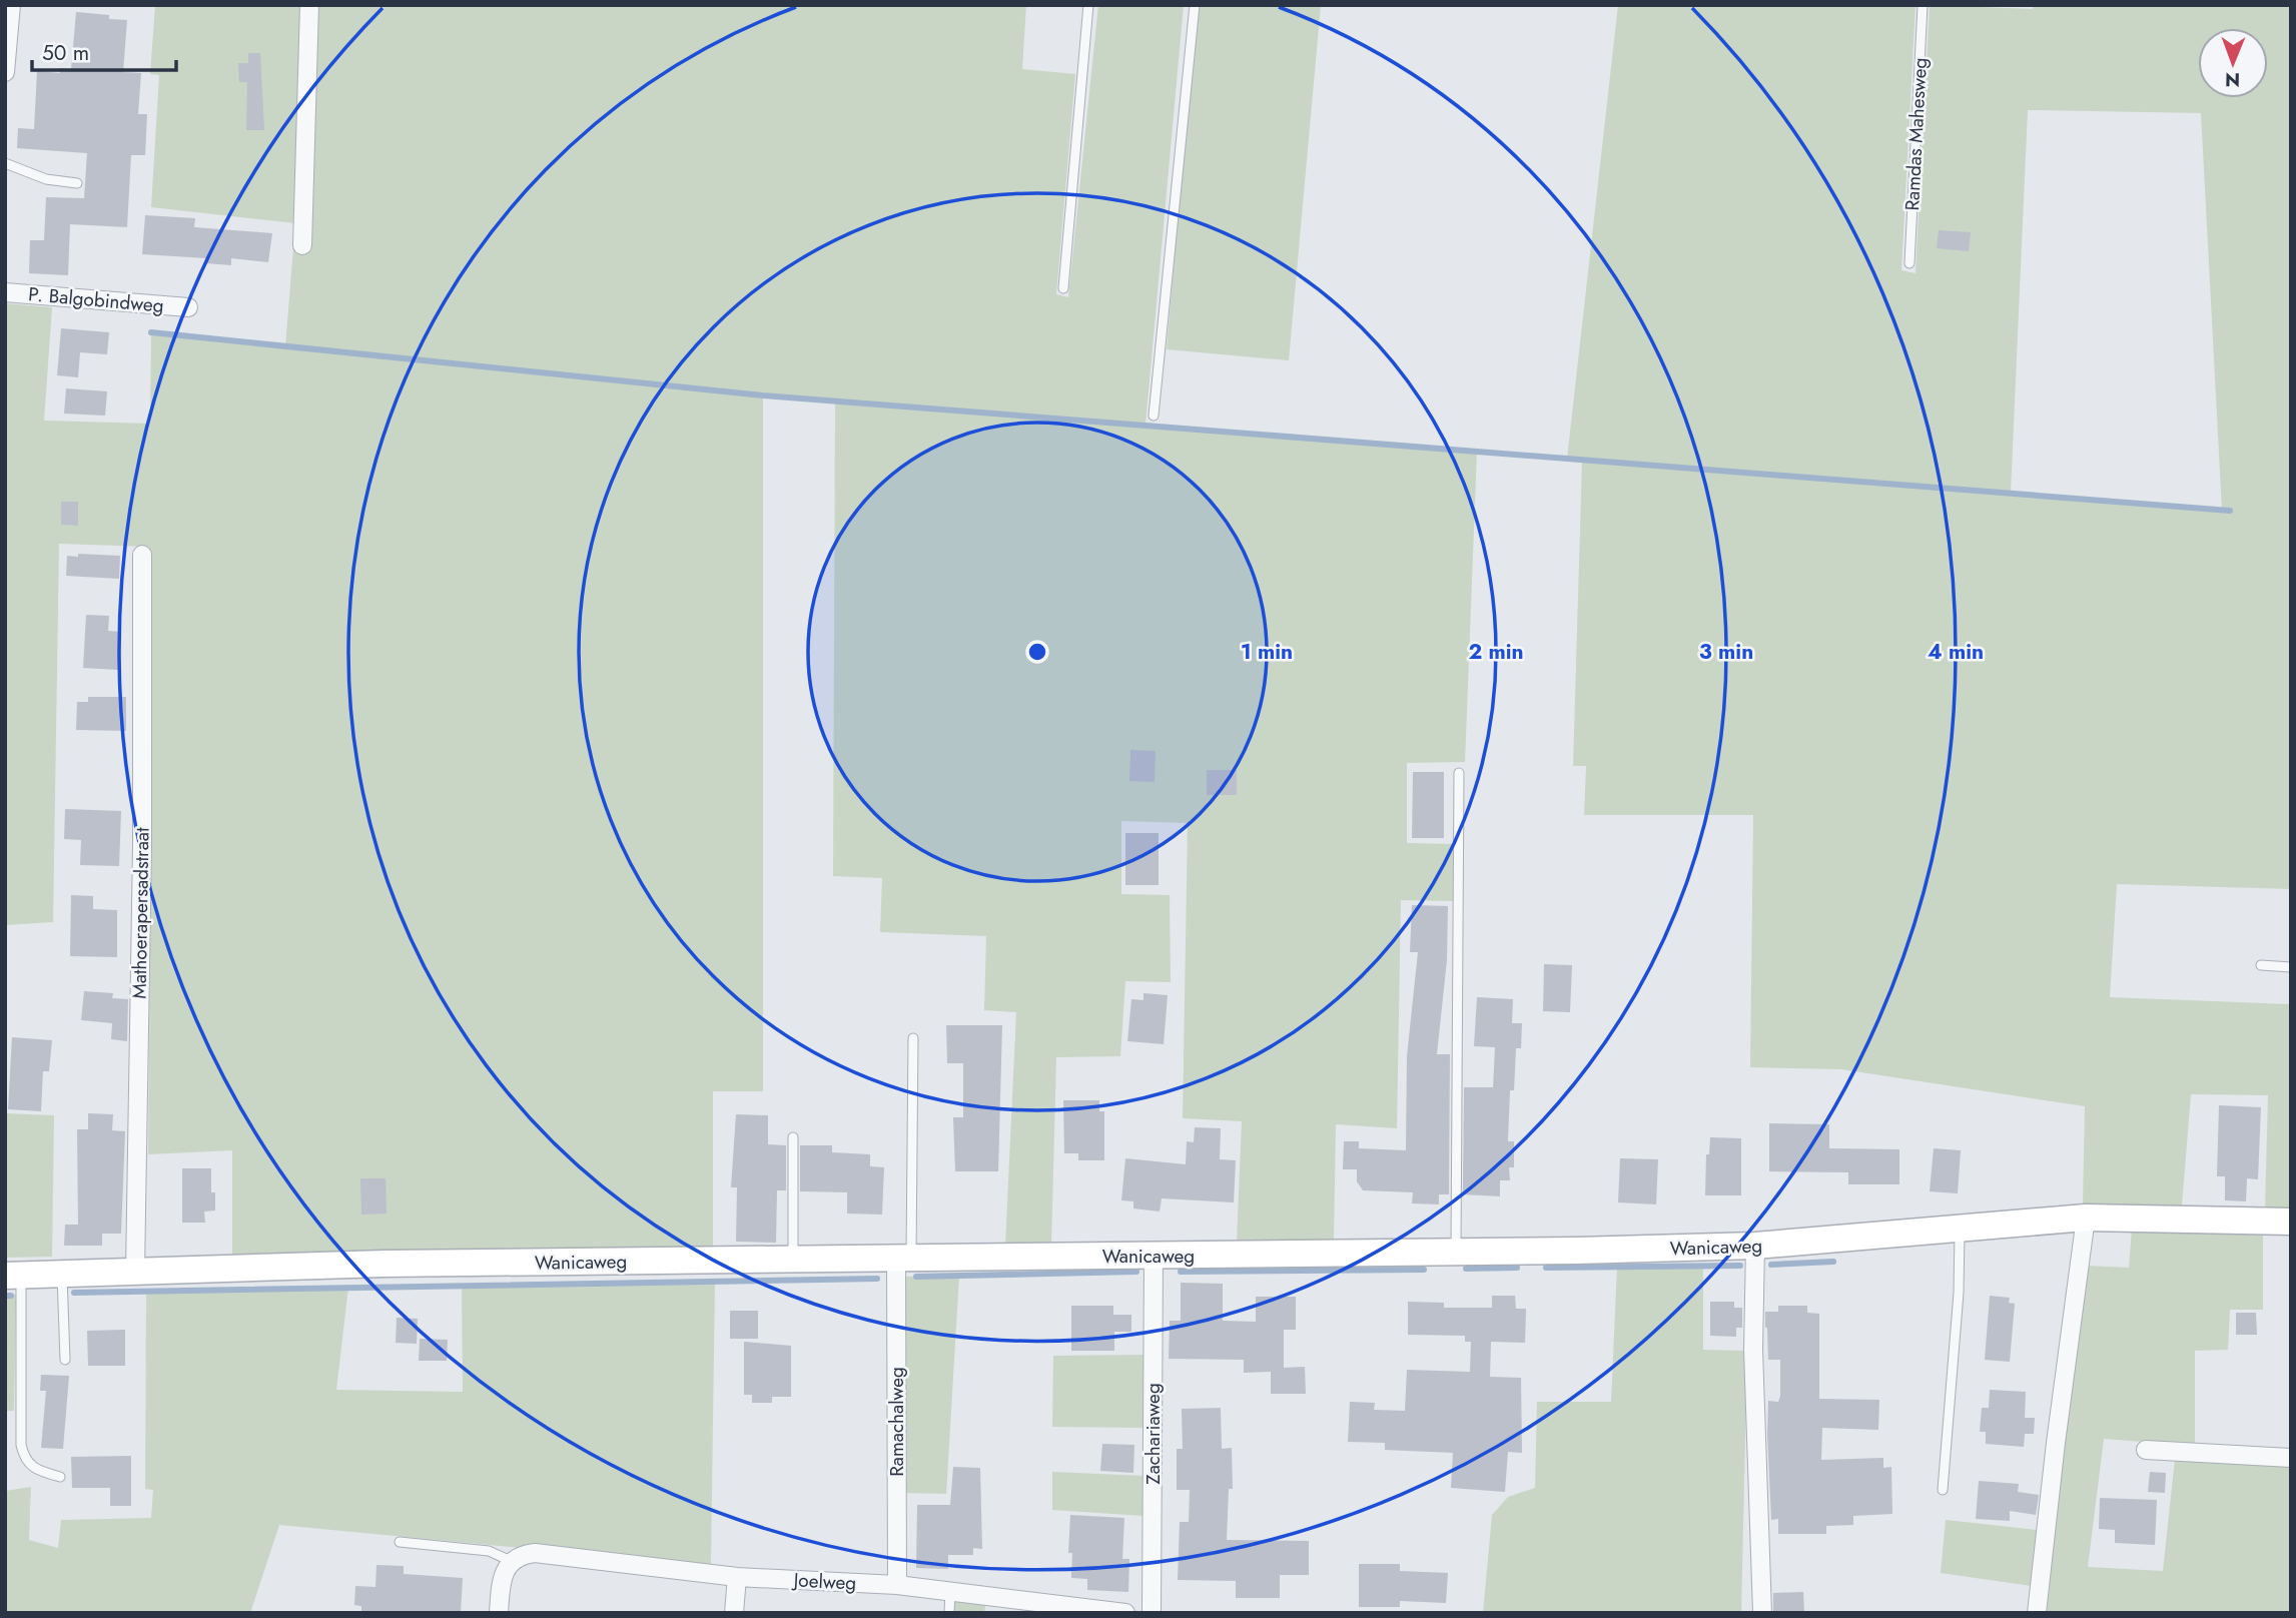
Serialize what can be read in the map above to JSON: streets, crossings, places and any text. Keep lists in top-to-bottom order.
{
  "streets": {
    "street": [
      "P. Balgobindweg",
      "Mathoerapersadstraat",
      "Wanicaweg",
      "Ramachalweg",
      "Zachariaweg",
      "Joelweg"
    ],
    "lane": ["Ramdas Mahesweg"]
  },
  "crossings": [
    ["Mathoerapersadstraat", "Wanicaweg"],
    ["Wanicaweg", "Ramachalweg"],
    ["Wanicaweg", "Zachariaweg"],
    ["Ramachalweg", "Joelweg"]
  ],
  "scale_bar": "50 m",
  "north": "bottom",
  "rings": [
    "1 min",
    "2 min",
    "3 min",
    "4 min"
  ]
}
